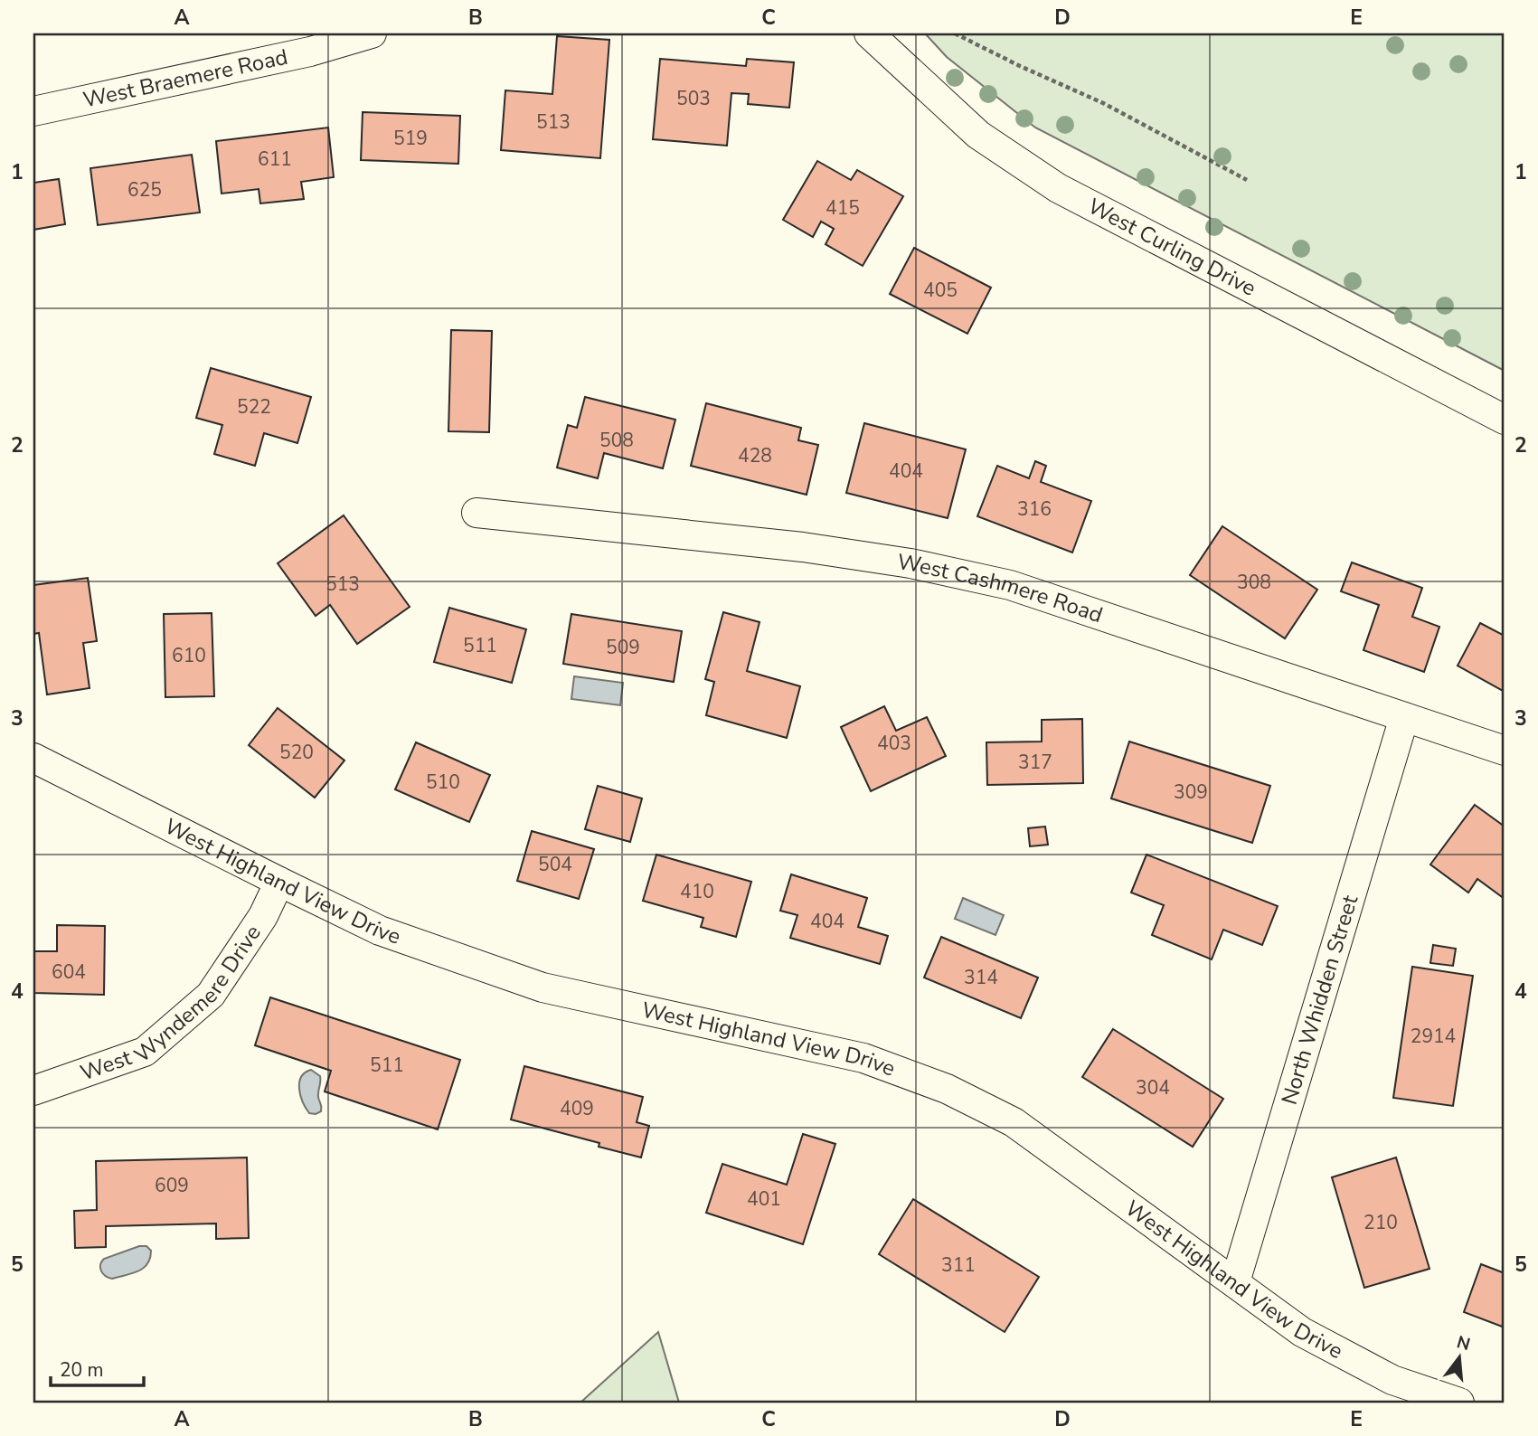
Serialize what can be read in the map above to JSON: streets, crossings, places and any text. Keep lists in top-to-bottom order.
{
  "streets": {
    "street": [
      "West Braemere Road",
      "West Curling Drive",
      "West Cashmere Road",
      "West Highland View Drive",
      "West Wyndemere Drive",
      "North Whidden Street"
    ]
  },
  "crossings": [
    ["West Cashmere Road", "North Whidden Street"],
    ["West Highland View Drive", "West Wyndemere Drive"],
    ["West Highland View Drive", "North Whidden Street"]
  ],
  "house_numbers": [
    "503",
    "513",
    "519",
    "611",
    "625",
    "415",
    "405",
    "522",
    "508",
    "428",
    "404",
    "316",
    "308",
    "513",
    "511",
    "509",
    "610",
    "403",
    "520",
    "317",
    "510",
    "309",
    "504",
    "410",
    "404",
    "604",
    "314",
    "2914",
    "511",
    "304",
    "409",
    "609",
    "401",
    "210",
    "311"
  ],
  "scale_bar": "20 m",
  "north": "top",
  "grid": {
    "columns": [
      "A",
      "B",
      "C",
      "D",
      "E"
    ],
    "rows": [
      "1",
      "2",
      "3",
      "4",
      "5"
    ]
  }
}
